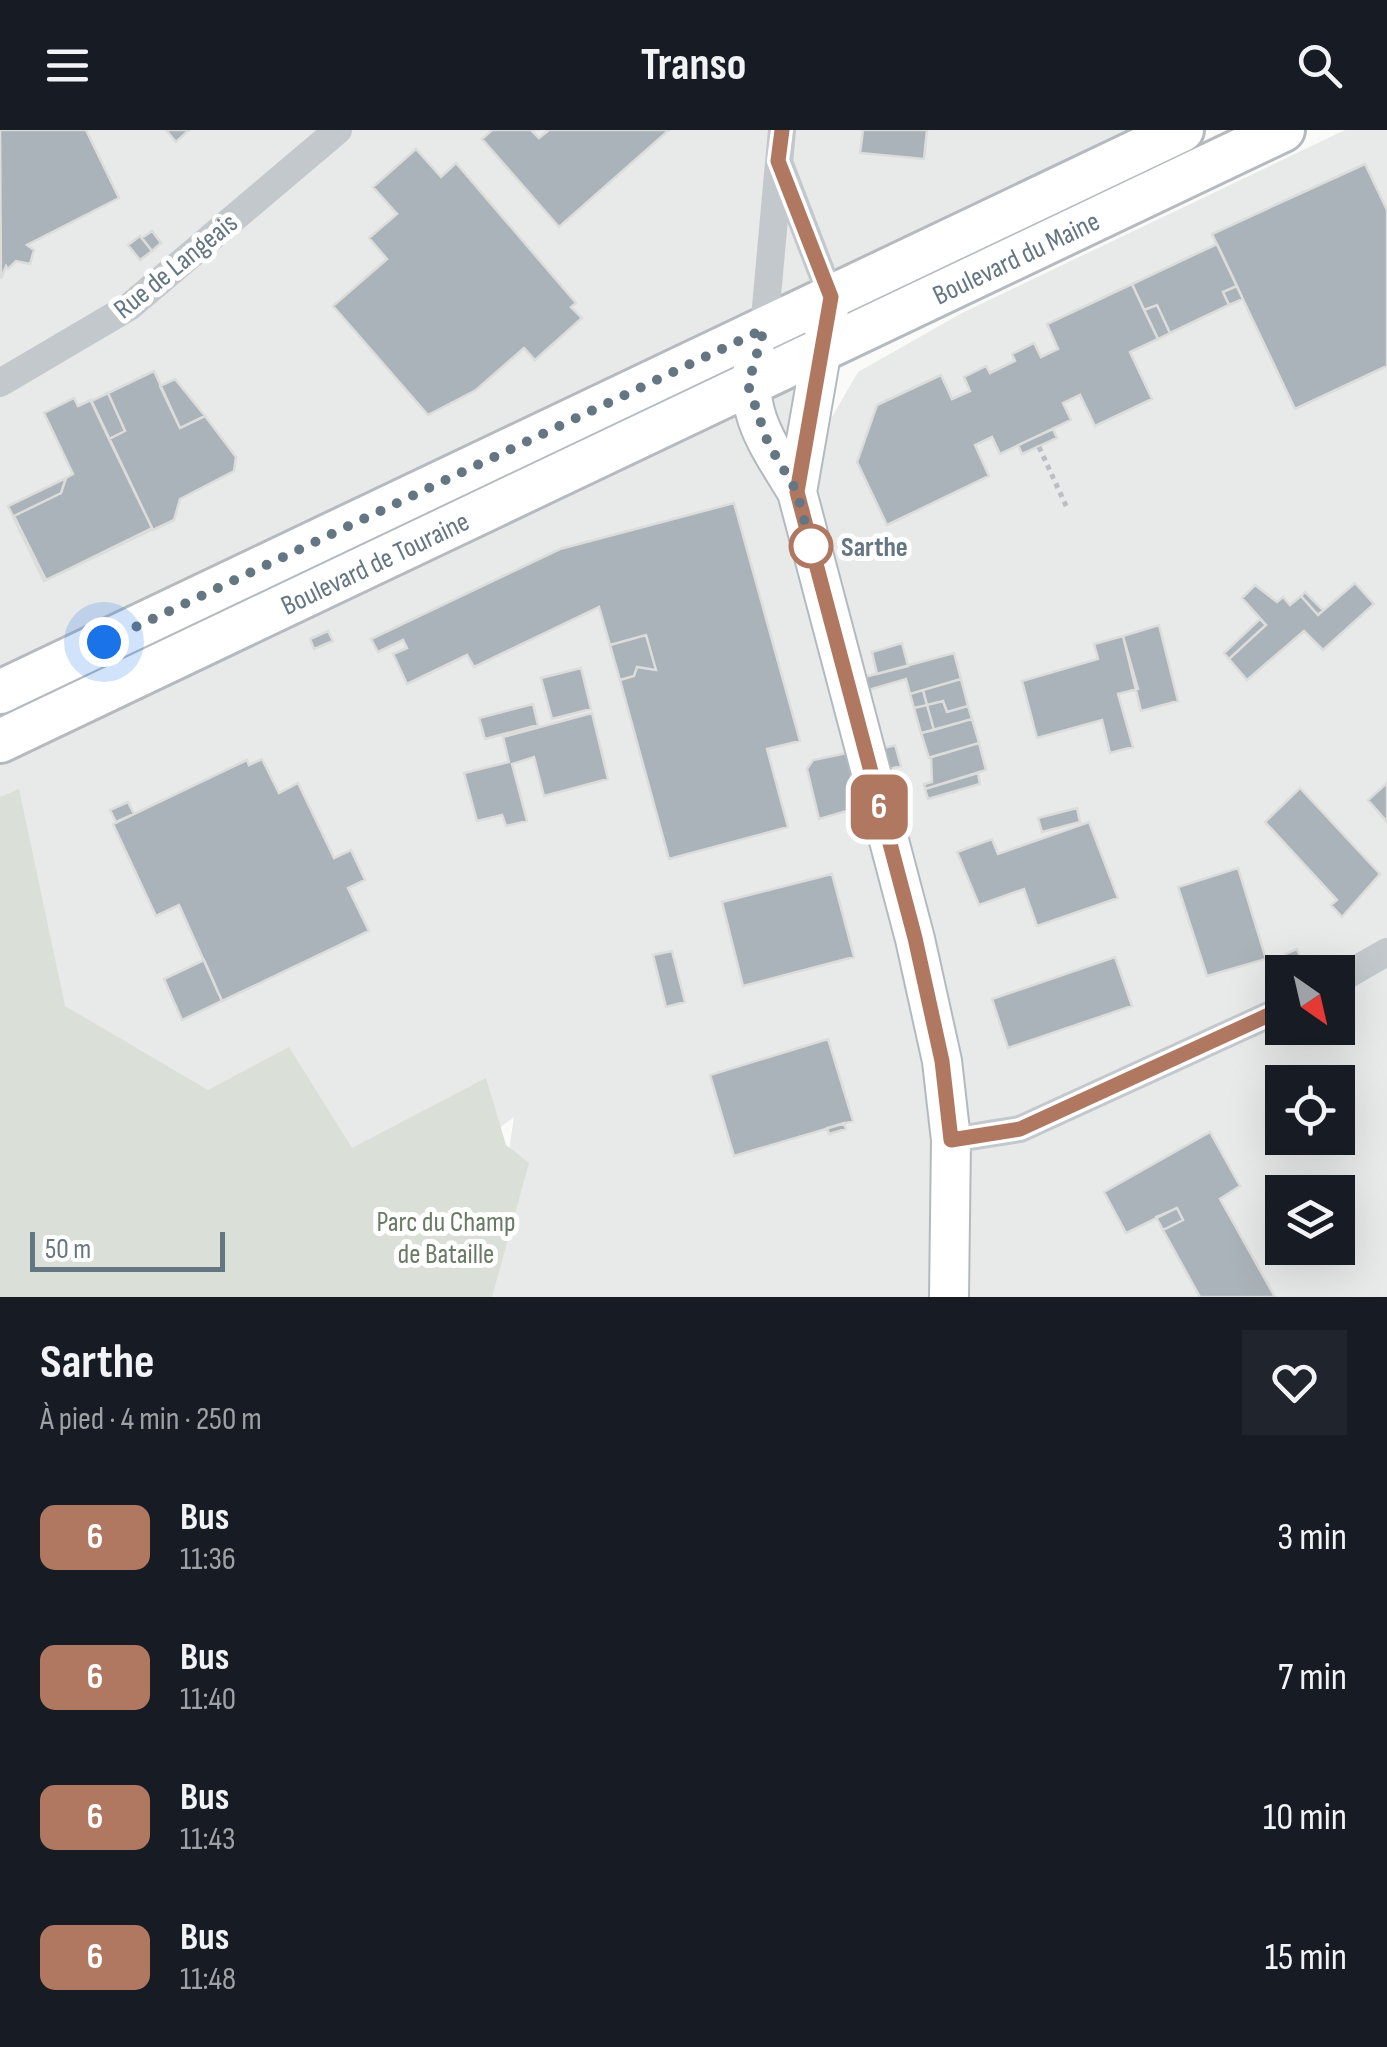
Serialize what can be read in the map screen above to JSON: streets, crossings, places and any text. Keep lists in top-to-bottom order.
{
  "streets": {
    "main road": ["Boulevard du Maine", "Boulevard de Touraine"],
    "street": ["Rue de Langeais"]
  },
  "crossings": [
    ["Boulevard du Maine", "Boulevard de Touraine"]
  ],
  "parks": ["Parc du Champ de Bataille"],
  "places": ["Sarthe"],
  "lines": ["bus line 6"],
  "scale_bar": "50 m",
  "north": "bottom right",
  "page": {
    "header": "Transo",
    "on_map": "6",
    "scale": "50 m",
    "heading": ["Sarthe", "À pied · 4 min · 250 m"],
    "list": [
      {
        "mark": "6",
        "name": "Bus",
        "note": "11:36",
        "value": "3 min"
      },
      {
        "mark": "6",
        "name": "Bus",
        "note": "11:40",
        "value": "7 min"
      },
      {
        "mark": "6",
        "name": "Bus",
        "note": "11:43",
        "value": "10 min"
      },
      {
        "mark": "6",
        "name": "Bus",
        "note": "11:48",
        "value": "15 min"
      }
    ]
  }
}
